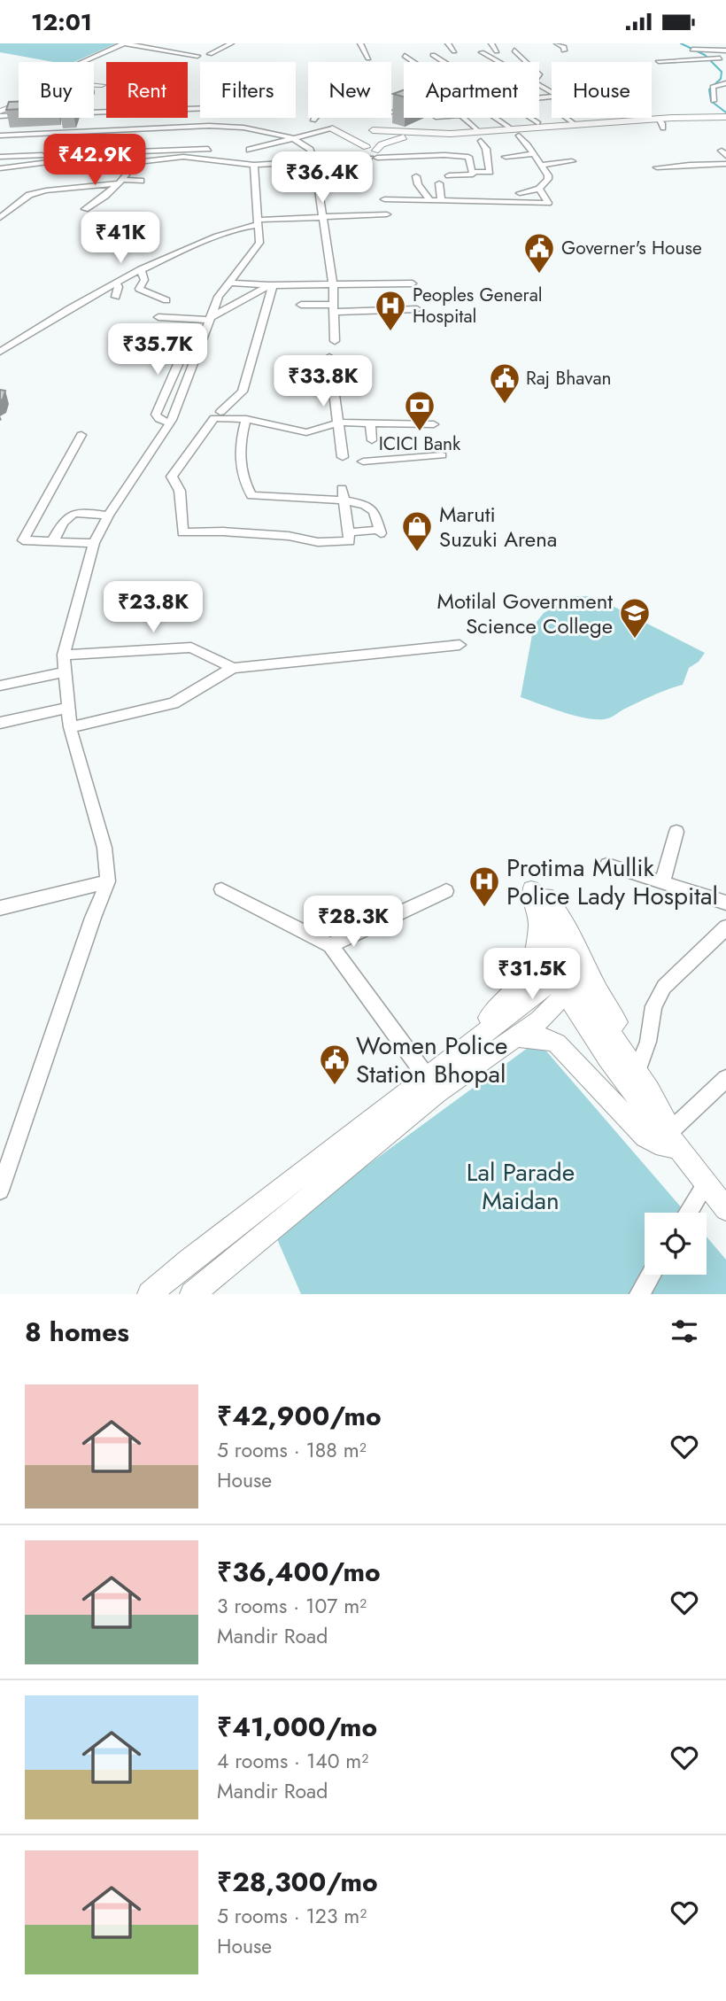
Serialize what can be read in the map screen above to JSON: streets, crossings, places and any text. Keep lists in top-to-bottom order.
{
  "parks": ["Lal Parade Maidan"],
  "places": {
    "public building": ["Governer's House", "Raj Bhavan", "Women Police Station Bhopal"],
    "hospital": ["Peoples General Hospital", "Protima Mullik Police Lady Hospital"],
    "bank": ["ICICI Bank"],
    "shop": ["Maruti Suzuki Arena"],
    "school or university": ["Motilal Government Science College"]
  },
  "page": {
    "status": "12:01",
    "chip": [
      "Buy",
      "Rent",
      "Filters",
      "New",
      "Apartment",
      "House"
    ],
    "price": [
      "₹42.9K",
      "₹36.4K",
      "₹41K",
      "₹35.7K",
      "₹33.8K",
      "₹23.8K",
      "₹28.3K",
      "₹31.5K"
    ],
    "heading": "8 homes",
    "list": [
      {
        "name": "₹42,900/mo",
        "note": "5 rooms · 188 m² · House"
      },
      {
        "name": "₹36,400/mo",
        "note": "3 rooms · 107 m² · Mandir Road"
      },
      {
        "name": "₹41,000/mo",
        "note": "4 rooms · 140 m² · Mandir Road"
      },
      {
        "name": "₹28,300/mo",
        "note": "5 rooms · 123 m² · House"
      }
    ]
  }
}
